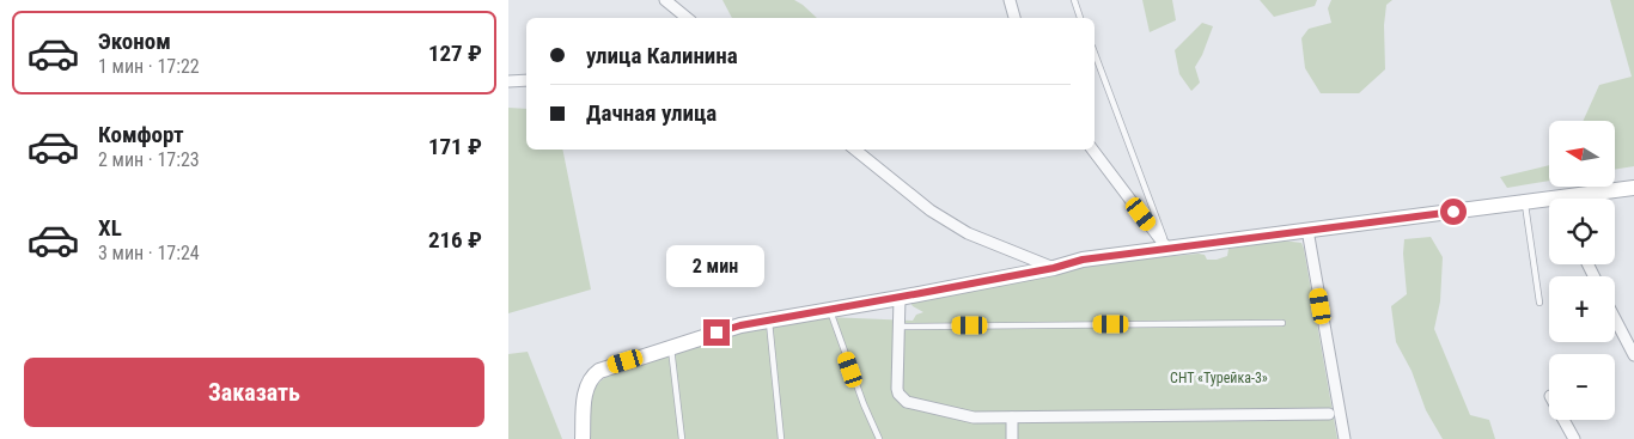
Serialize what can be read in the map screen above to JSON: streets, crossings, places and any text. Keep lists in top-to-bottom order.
{
  "parks": ["СНТ «Турейка-3»"],
  "north": "left",
  "page": {
    "list": [
      {
        "name": "Эконом",
        "note": "1 мин · 17:22",
        "value": "127 ₽"
      },
      {
        "name": "Комфорт",
        "note": "2 мин · 17:23",
        "value": "171 ₽"
      },
      {
        "name": "XL",
        "note": "3 мин · 17:24",
        "value": "216 ₽"
      }
    ],
    "banner": ["улица Калинина", "Дачная улица"],
    "map_buttons": ["+", "−"],
    "bubble": "2 мин",
    "buttons": "Заказать"
  }
}
